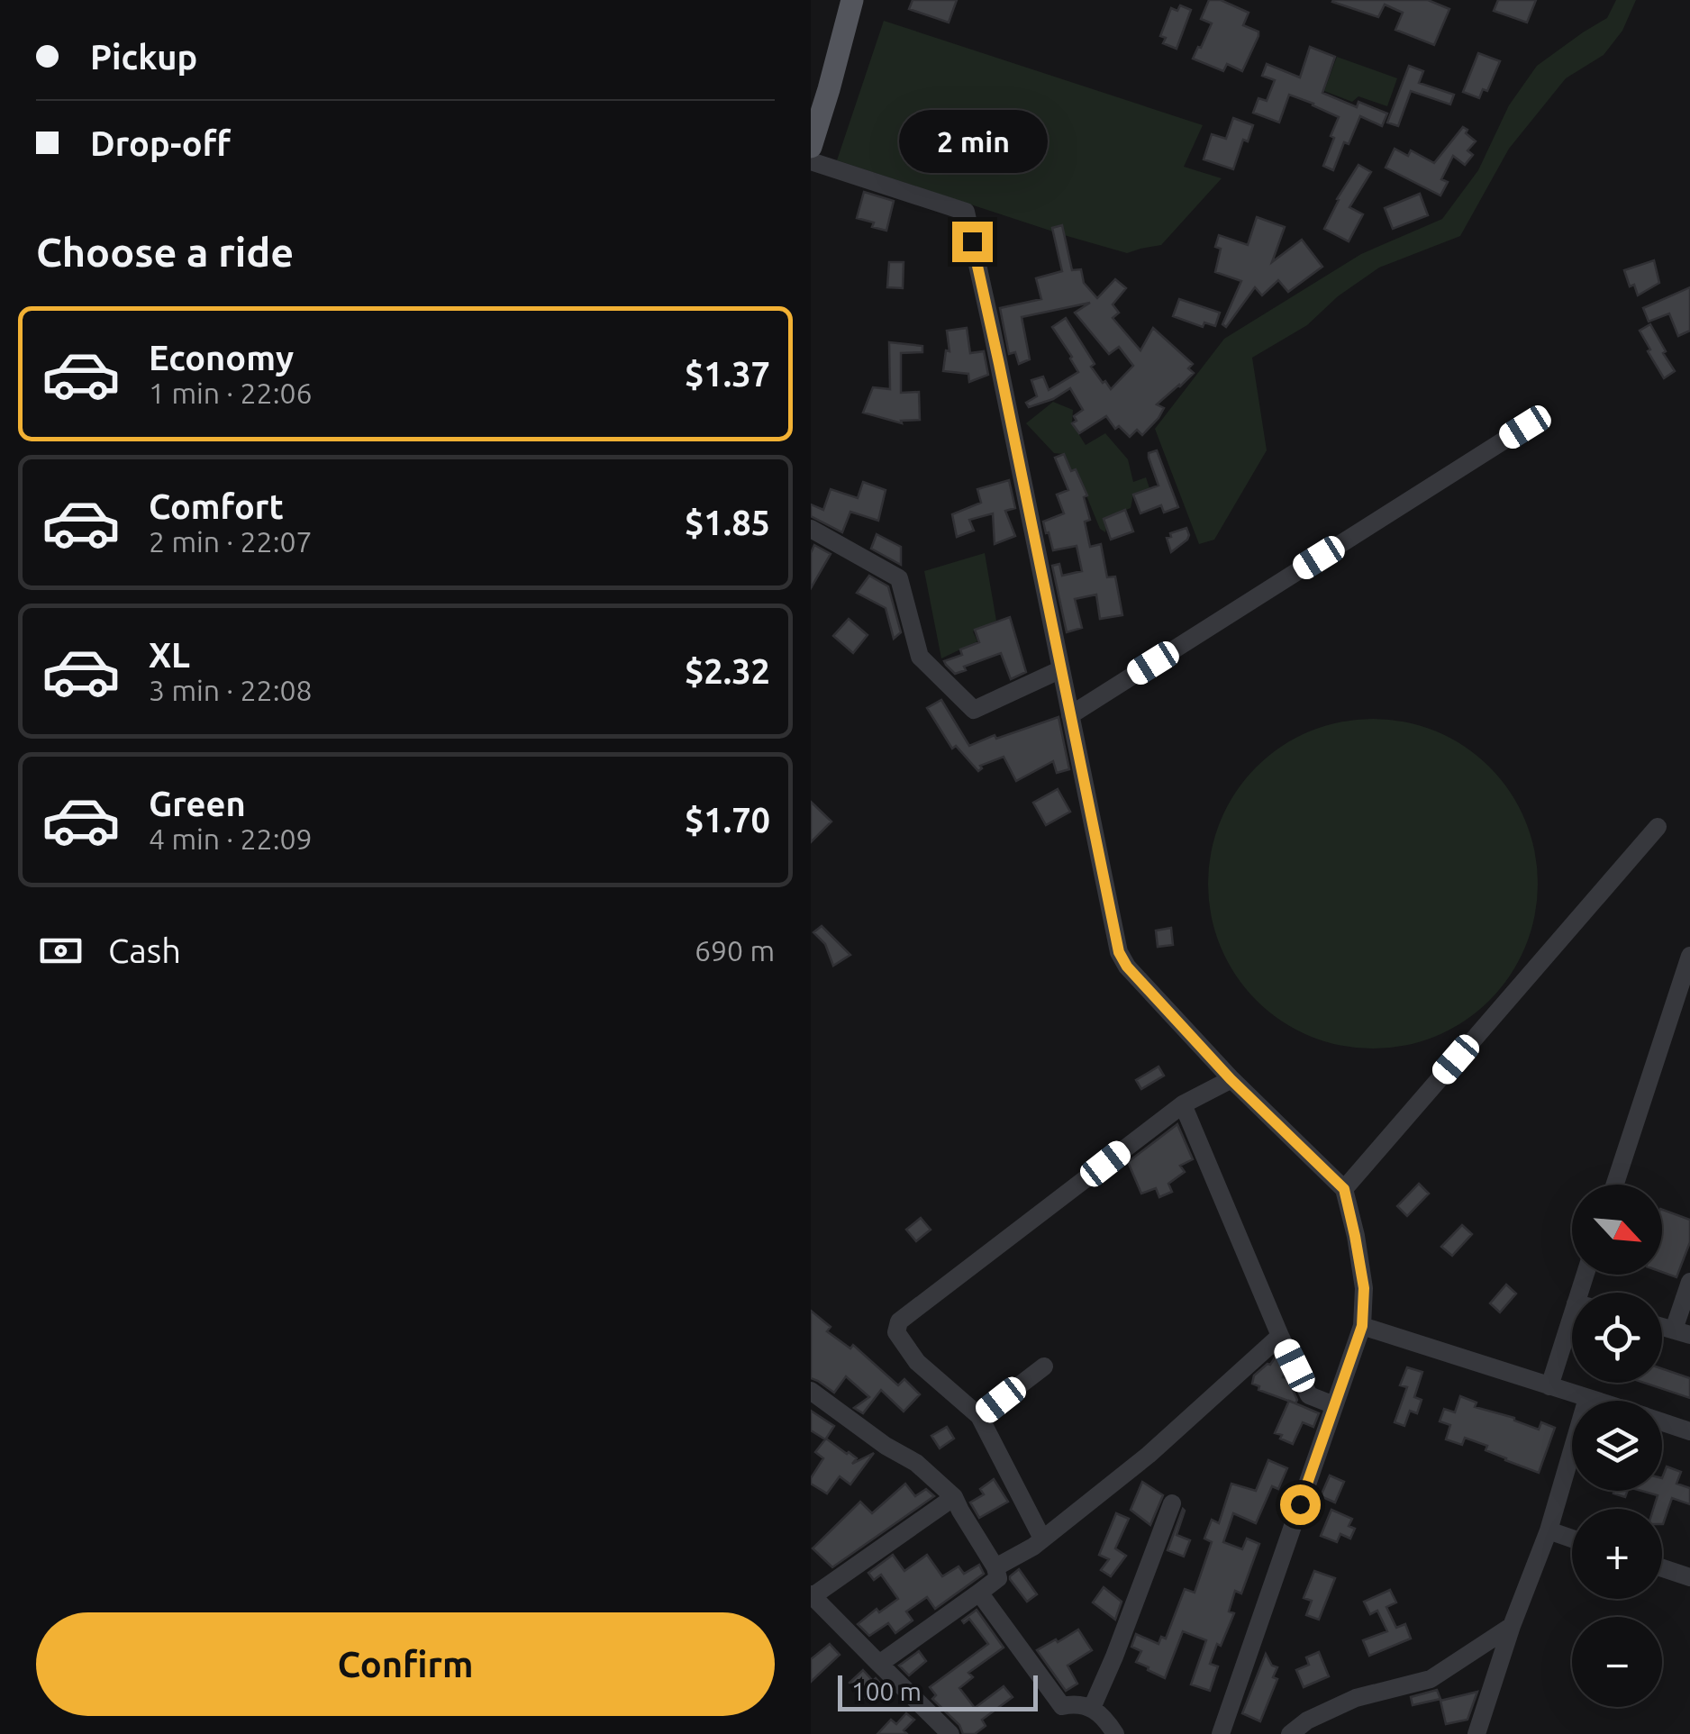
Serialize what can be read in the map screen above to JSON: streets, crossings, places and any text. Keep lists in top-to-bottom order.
{
  "scale_bar": "100 m",
  "north": "bottom right",
  "page": {
    "banner": ["Pickup", "Drop-off"],
    "bubble": "2 min",
    "heading": "Choose a ride",
    "list": [
      {
        "name": "Economy",
        "note": "1 min · 22:06",
        "value": "$1.37"
      },
      {
        "name": "Comfort",
        "note": "2 min · 22:07",
        "value": "$1.85"
      },
      {
        "name": "XL",
        "note": "3 min · 22:08",
        "value": "$2.32"
      },
      {
        "name": "Green",
        "note": "4 min · 22:09",
        "value": "$1.70"
      }
    ],
    "pay": ["Cash", "690 m"],
    "map_buttons": ["+", "−"],
    "buttons": "Confirm",
    "scale": "100 m"
  }
}
